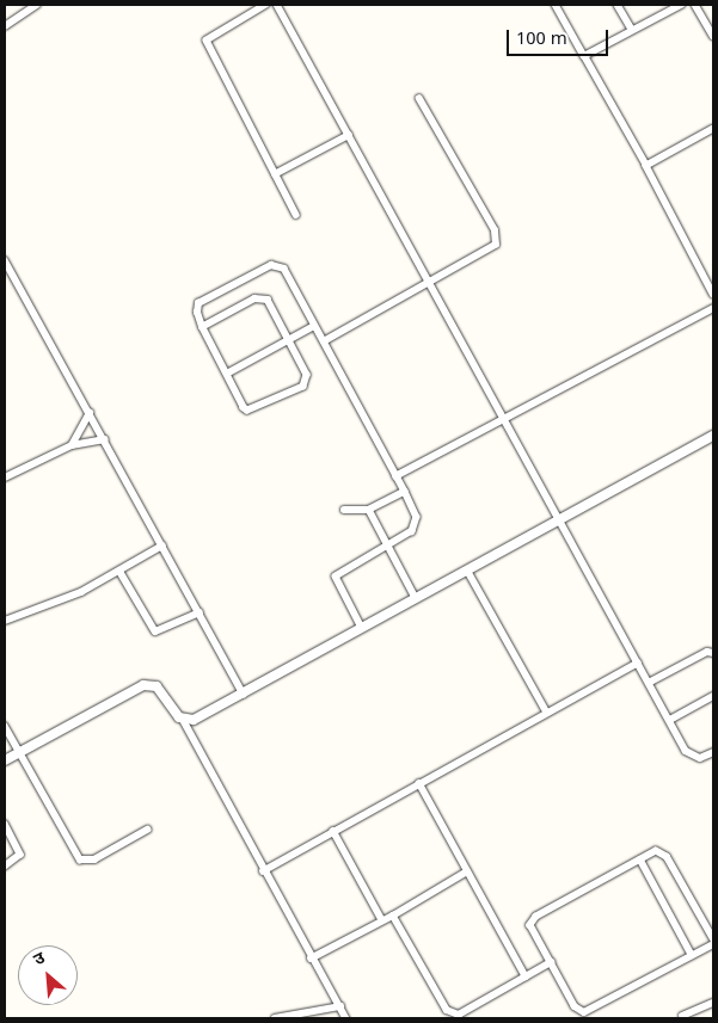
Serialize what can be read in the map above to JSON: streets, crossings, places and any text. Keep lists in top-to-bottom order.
{
  "scale_bar": "100 m",
  "north": "top left"
}
